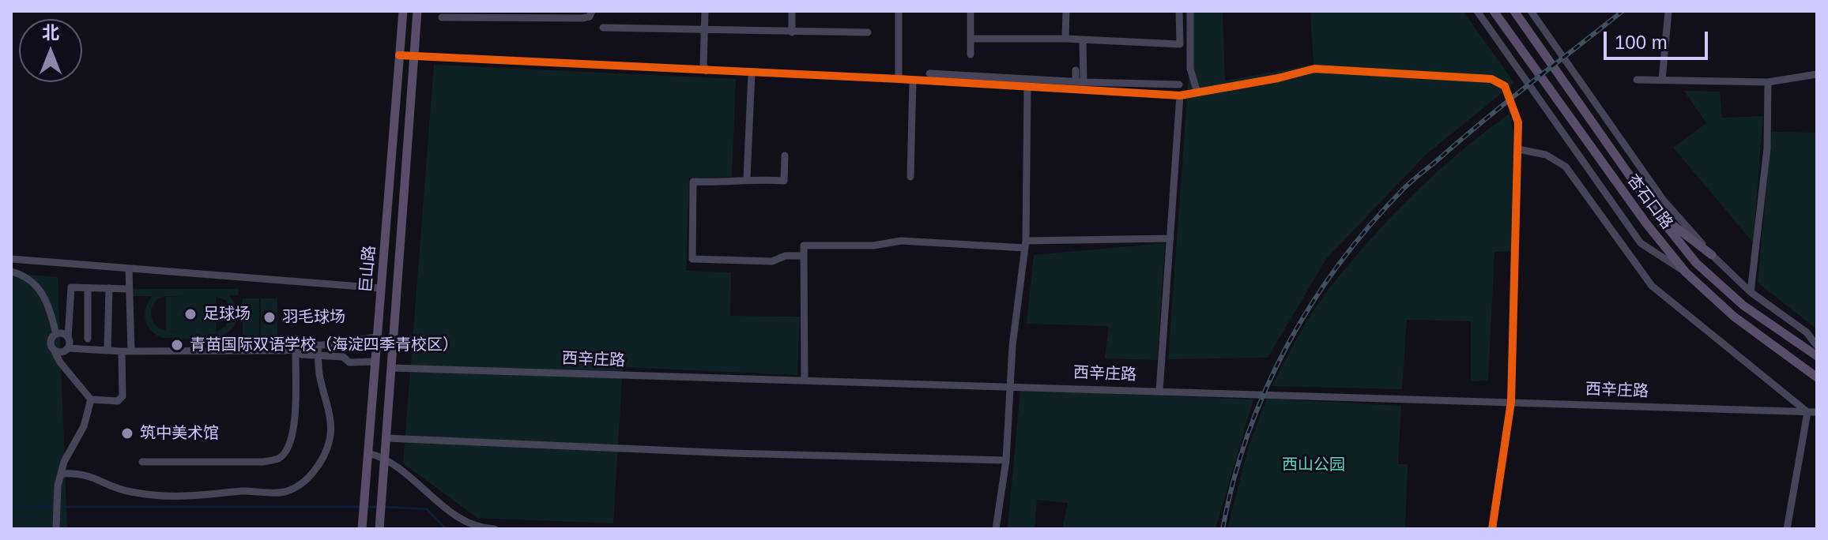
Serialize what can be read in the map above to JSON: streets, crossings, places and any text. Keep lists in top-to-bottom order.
{
  "streets": {
    "main road": ["杏石口路", "巨山路"],
    "street": ["西辛庄路"]
  },
  "crossings": [
    ["巨山路", "西辛庄路"]
  ],
  "parks": ["西山公园"],
  "places": [
    "足球场",
    "羽毛球场",
    "青苗国际双语学校（海淀四季青校区）",
    "筑中美术馆"
  ],
  "scale_bar": "100 m",
  "north": "top"
}
